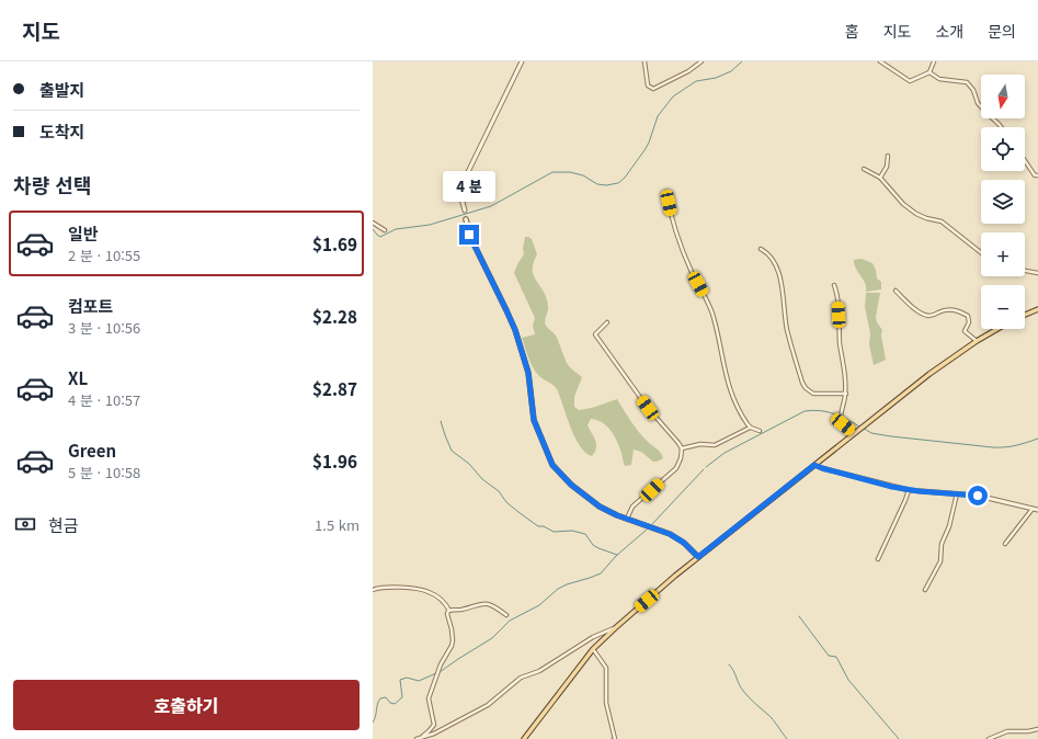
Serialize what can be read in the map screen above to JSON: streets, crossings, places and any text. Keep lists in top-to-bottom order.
{
  "north": "bottom",
  "page": {
    "header": "지도",
    "nav": [
      "홈",
      "지도",
      "소개",
      "문의"
    ],
    "banner": ["출발지", "도착지"],
    "map_buttons": ["+", "−"],
    "heading": "차량 선택",
    "bubble": "4 분",
    "list": [
      {
        "name": "일반",
        "note": "2 분 · 10:55",
        "value": "$1.69"
      },
      {
        "name": "컴포트",
        "note": "3 분 · 10:56",
        "value": "$2.28"
      },
      {
        "name": "XL",
        "note": "4 분 · 10:57",
        "value": "$2.87"
      },
      {
        "name": "Green",
        "note": "5 분 · 10:58",
        "value": "$1.96"
      }
    ],
    "pay": ["현금", "1.5 km"],
    "buttons": "호출하기"
  }
}
